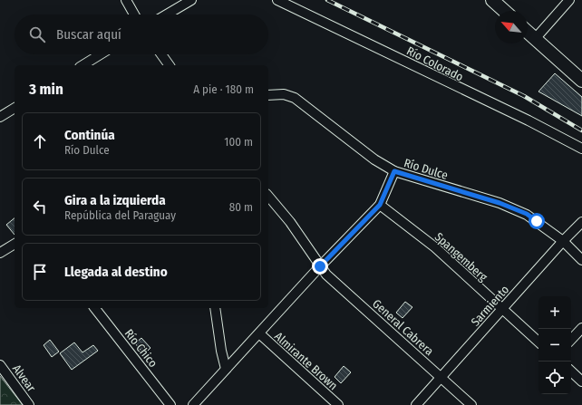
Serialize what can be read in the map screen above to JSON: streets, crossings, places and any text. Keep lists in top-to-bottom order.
{
  "streets": {
    "street": [
      "Río Colorado",
      "Río Dulce",
      "Spangemberg",
      "Sarmiento",
      "General Cabrera",
      "Río Chico",
      "Almirante Brown",
      "Alvear"
    ]
  },
  "crossings": [
    ["Río Dulce", "Sarmiento"],
    ["Spangemberg", "Sarmiento"],
    ["Sarmiento", "General Cabrera"]
  ],
  "north": "top left",
  "page": {
    "search": "Buscar aquí",
    "heading": ["3 min", "A pie · 180 m"],
    "list": [
      ["Continúa", "Río Dulce", "100 m"],
      ["Gira a la izquierda", "República del Paraguay", "80 m"],
      "Llegada al destino"
    ],
    "map_buttons": ["+", "−"]
  }
}
